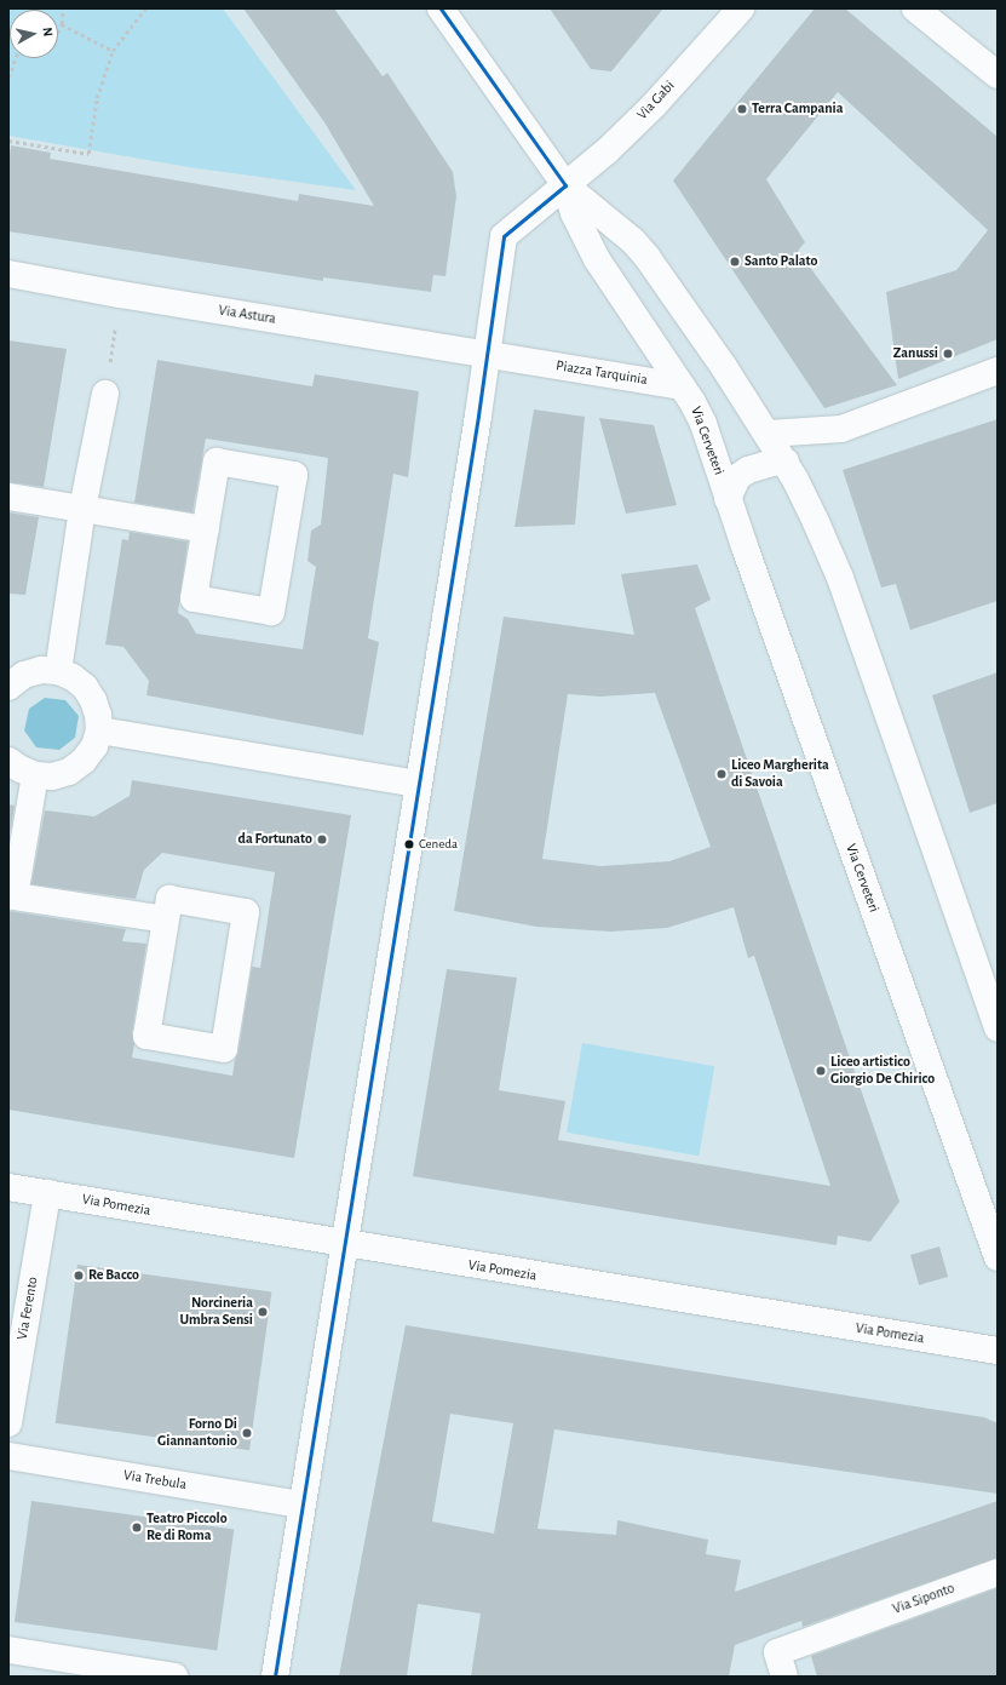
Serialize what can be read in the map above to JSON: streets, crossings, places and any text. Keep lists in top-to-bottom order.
{
  "streets": {
    "street": [
      "Via Gabi",
      "Via Astura",
      "Piazza Tarquinia",
      "Via Cerveteri",
      "Via Pomezia",
      "Via Ferento",
      "Via Trebula",
      "Via Siponto"
    ]
  },
  "crossings": [
    ["Via Gabi", "Piazza Tarquinia"],
    ["Via Astura", "Piazza Tarquinia"],
    ["Piazza Tarquinia", "Via Cerveteri"],
    ["Via Pomezia", "Via Ferento"]
  ],
  "places": [
    "Terra Campania",
    "Santo Palato",
    "Zanussi",
    "Liceo Margherita di Savoia",
    "da Fortunato",
    "Ceneda",
    "Liceo artistico Giorgio De Chirico",
    "Re Bacco",
    "Norcineria Umbra Sensi",
    "Forno Di Giannantonio",
    "Teatro Piccolo Re di Roma"
  ],
  "north": "right"
}
